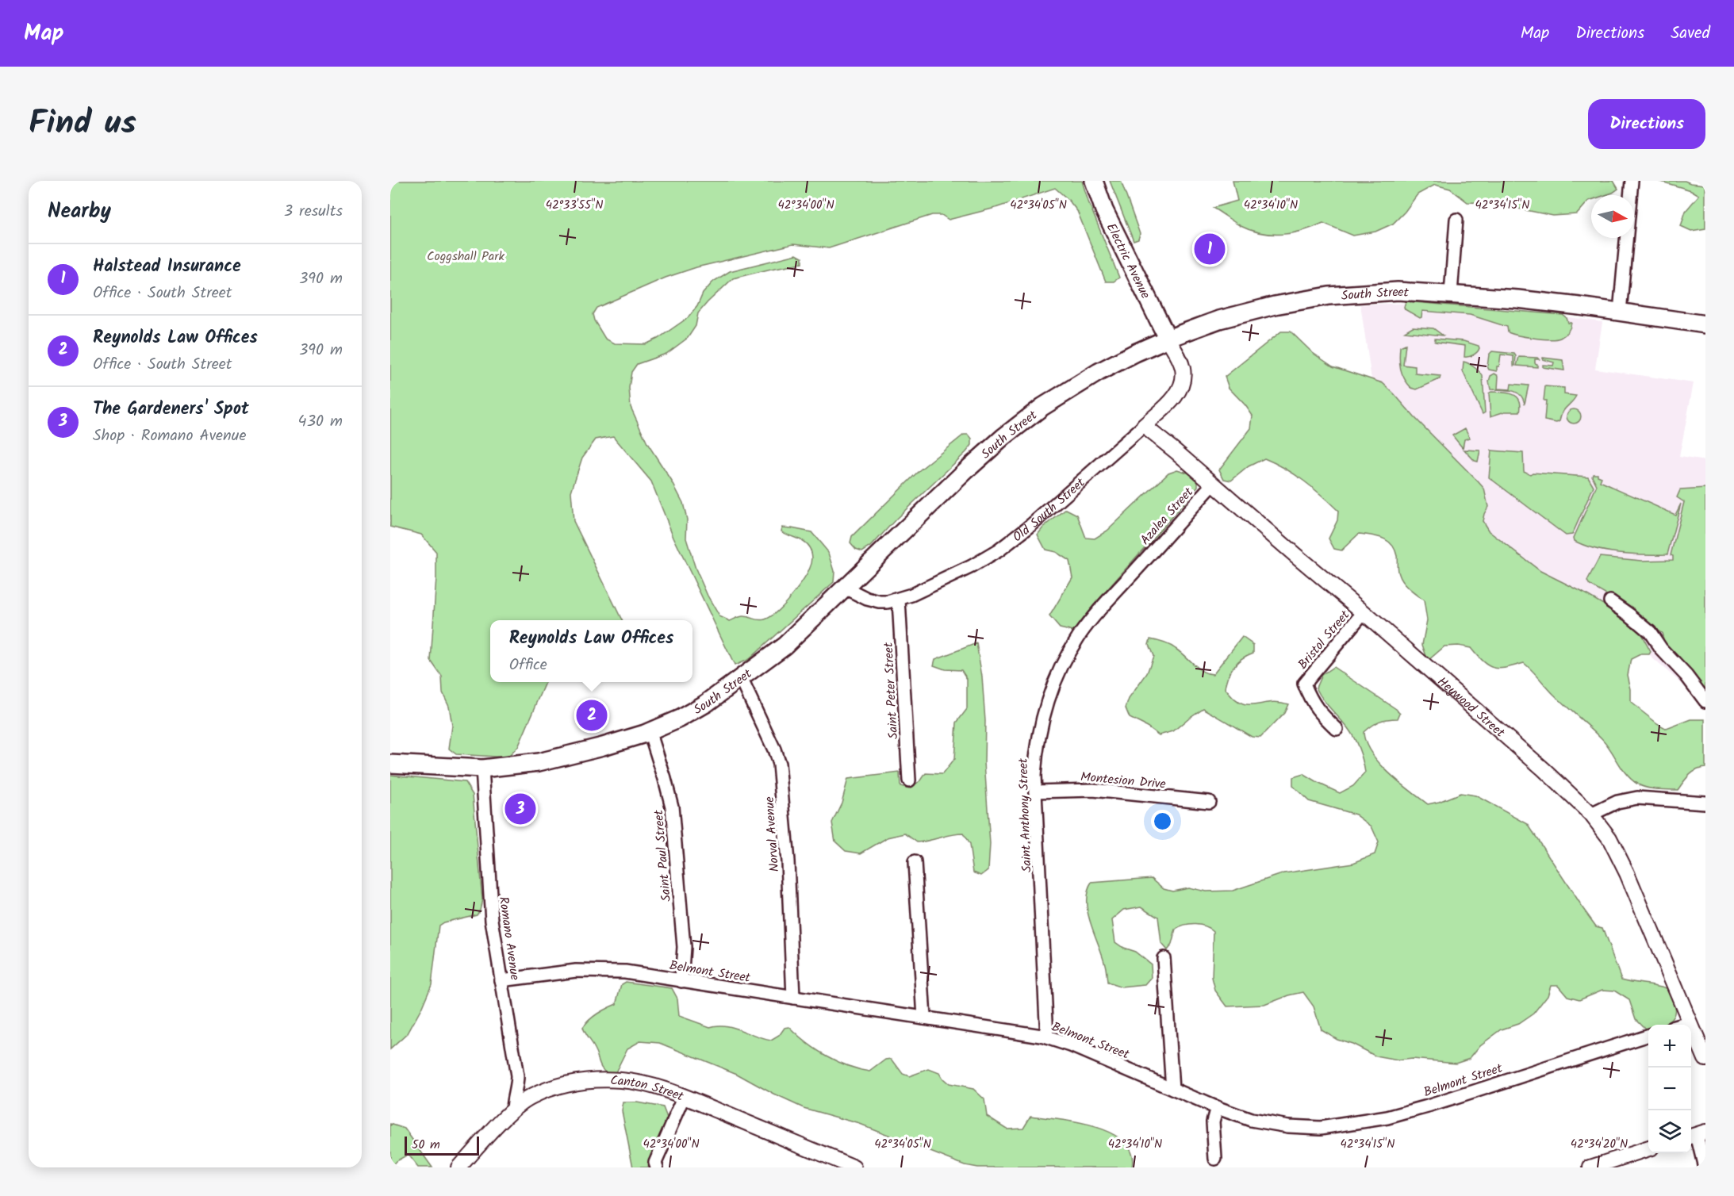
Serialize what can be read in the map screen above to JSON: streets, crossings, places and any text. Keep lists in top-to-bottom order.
{
  "streets": {
    "main road": ["Electric Avenue", "South Street"],
    "street": [
      "Old South Street",
      "Azalea Street",
      "Bristol Street",
      "Saint Peter Street",
      "Heywood Street",
      "Montesion Drive",
      "Saint Anthony Street",
      "Norval Avenue",
      "Saint Paul Street",
      "Romano Avenue",
      "Belmont Street",
      "Canton Street"
    ]
  },
  "crossings": [
    ["Electric Avenue", "South Street"],
    ["Electric Avenue", "Old South Street"],
    ["South Street", "Old South Street"],
    ["South Street", "Norval Avenue"],
    ["South Street", "Saint Paul Street"],
    ["South Street", "Romano Avenue"],
    ["Old South Street", "Saint Peter Street"],
    ["Old South Street", "Heywood Street"],
    ["Azalea Street", "Heywood Street"],
    ["Azalea Street", "Saint Anthony Street"],
    ["Bristol Street", "Heywood Street"],
    ["Montesion Drive", "Saint Anthony Street"],
    ["Saint Anthony Street", "Belmont Street"],
    ["Norval Avenue", "Belmont Street"],
    ["Saint Paul Street", "Belmont Street"],
    ["Romano Avenue", "Belmont Street"],
    ["Romano Avenue", "Canton Street"]
  ],
  "parks": ["Coggshall Park"],
  "scale_bar": "50 m",
  "north": "right",
  "page": {
    "header": "Map",
    "nav": ["Map", "Directions", "Saved"],
    "title": "Find us",
    "buttons": "Directions",
    "heading": ["Nearby", "3 results"],
    "pins": ["1", "2", "3"],
    "list": [
      {
        "mark": "1",
        "name": "Halstead Insurance",
        "note": "Office · South Street",
        "value": "390 m"
      },
      {
        "mark": "2",
        "name": "Reynolds Law Offices",
        "note": "Office · South Street",
        "value": "390 m"
      },
      {
        "mark": "3",
        "name": "The Gardeners' Spot",
        "note": "Shop · Romano Avenue",
        "value": "430 m"
      }
    ],
    "popup": ["Reynolds Law Offices", "Office"],
    "map_buttons": ["+", "−"],
    "scale": "50 m"
  },
  "coordinates": [
    "42°33'55\"N",
    "42°34'00\"N",
    "42°34'05\"N",
    "42°34'10\"N",
    "42°34'15\"N",
    "42°34'20\"N"
  ]
}
